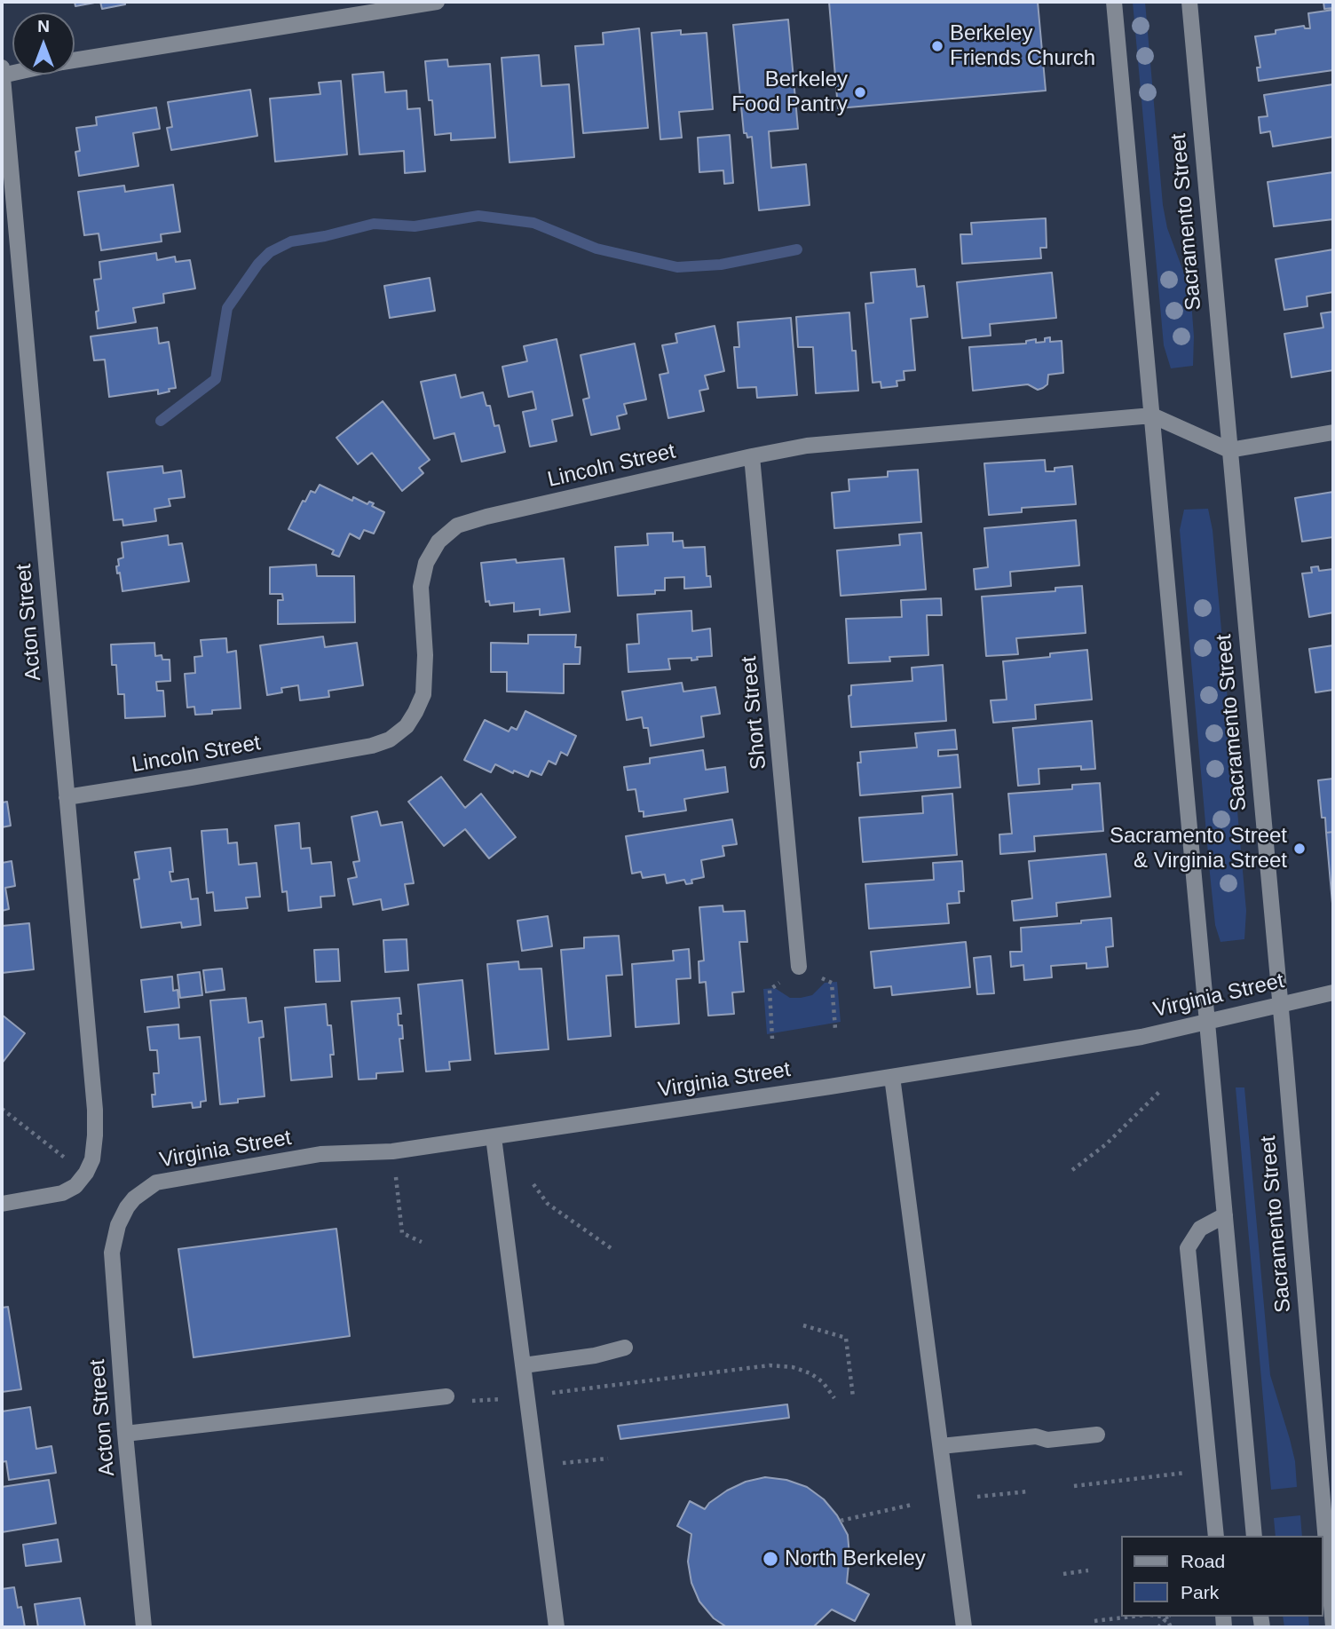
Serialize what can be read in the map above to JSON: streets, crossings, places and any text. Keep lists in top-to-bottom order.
{
  "streets": {
    "street": [
      "Sacramento Street",
      "Lincoln Street",
      "Acton Street",
      "Short Street",
      "Virginia Street"
    ]
  },
  "crossings": [
    ["Sacramento Street", "Lincoln Street"],
    ["Sacramento Street", "Virginia Street"],
    ["Lincoln Street", "Acton Street"],
    ["Lincoln Street", "Short Street"],
    ["Acton Street", "Virginia Street"]
  ],
  "places": [
    "Berkeley Friends Church",
    "Berkeley Food Pantry",
    "Sacramento Street & Virginia Street",
    "North Berkeley"
  ],
  "legend": ["Road", "Park"],
  "north": "top"
}
